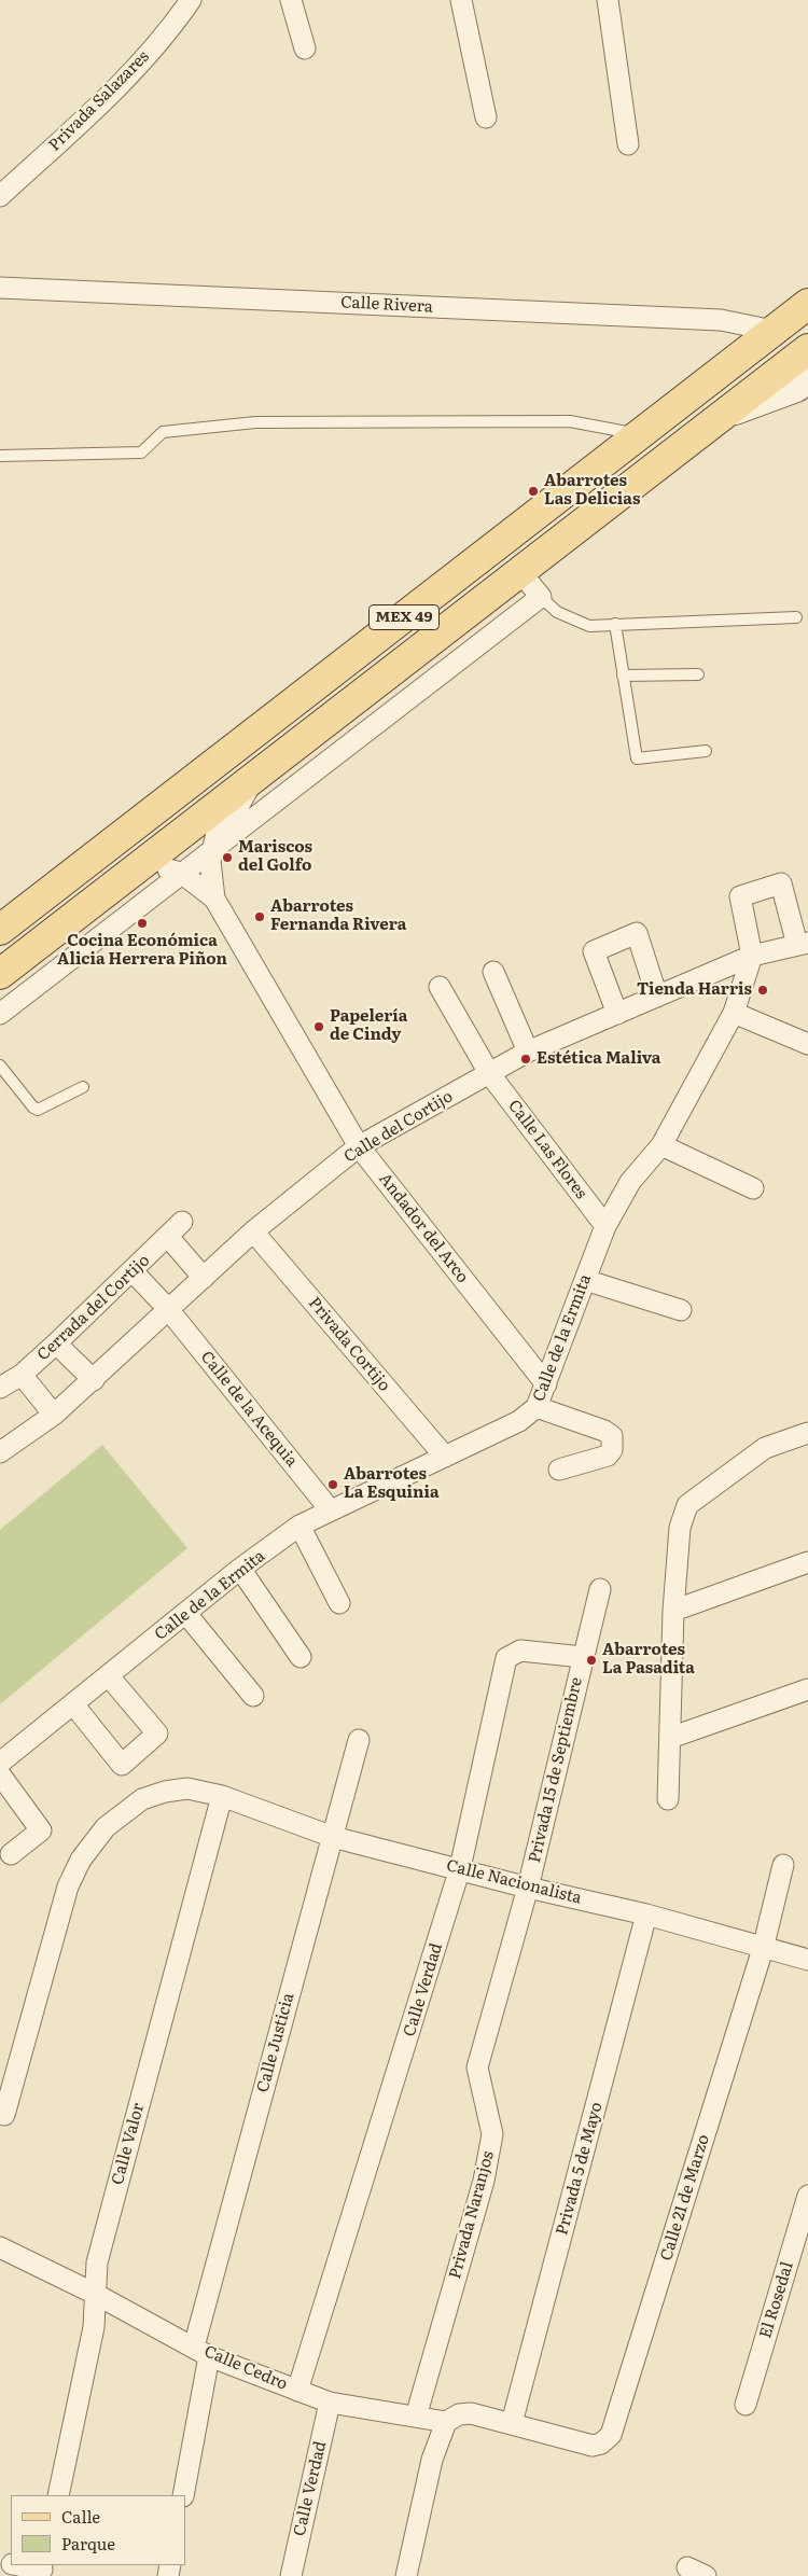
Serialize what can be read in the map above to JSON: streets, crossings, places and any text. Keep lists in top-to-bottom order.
{
  "streets": {
    "main road": ["MEX 49"],
    "street": [
      "Privada Salazares",
      "Calle Rivera",
      "Calle del Cortijo",
      "Calle Las Flores",
      "Andador del Arco",
      "Cerrada del Cortijo",
      "Calle de la Ermita",
      "Privada Cortijo",
      "Calle de la Acequia",
      "Privada 15 de Septiembre",
      "Calle Nacionalista",
      "Calle Verdad",
      "Calle Justicia",
      "Calle Valor",
      "Privada 5 de Mayo",
      "Calle 21 de Marzo",
      "Privada Naranjos",
      "El Rosedal",
      "Calle Cedro"
    ]
  },
  "crossings": [
    ["Calle Rivera", "MEX 49"],
    ["MEX 49", "Andador del Arco"],
    ["Calle del Cortijo", "Calle Las Flores"],
    ["Calle del Cortijo", "Andador del Arco"],
    ["Calle del Cortijo", "Calle de la Ermita"],
    ["Calle del Cortijo", "Privada Cortijo"],
    ["Calle del Cortijo", "Calle de la Acequia"],
    ["Calle Las Flores", "Calle de la Ermita"],
    ["Andador del Arco", "Calle de la Ermita"],
    ["Cerrada del Cortijo", "Calle de la Acequia"],
    ["Calle de la Ermita", "Privada Cortijo"],
    ["Calle de la Ermita", "Calle de la Acequia"],
    ["Privada 15 de Septiembre", "Calle Nacionalista"],
    ["Privada 15 de Septiembre", "Calle Verdad"],
    ["Privada 15 de Septiembre", "Privada Naranjos"],
    ["Calle Nacionalista", "Calle Verdad"],
    ["Calle Nacionalista", "Calle Justicia"],
    ["Calle Nacionalista", "Calle Valor"],
    ["Calle Nacionalista", "Privada 5 de Mayo"],
    ["Calle Nacionalista", "Calle 21 de Marzo"],
    ["Calle Nacionalista", "Privada Naranjos"],
    ["Calle Verdad", "Calle Cedro"],
    ["Calle Justicia", "Calle Cedro"],
    ["Calle Valor", "Calle Cedro"],
    ["Privada 5 de Mayo", "Calle 21 de Marzo"],
    ["Privada Naranjos", "Calle Cedro"]
  ],
  "places": [
    "Abarrotes Las Delicias",
    "Mariscos del Golfo",
    "Abarrotes Fernanda Rivera",
    "Cocina Económica Alicia Herrera Piñon",
    "Tienda Harris",
    "Papelería de Cindy",
    "Estética Maliva",
    "Abarrotes La Esquinia",
    "Abarrotes La Pasadita"
  ],
  "legend": ["Calle", "Parque"]
}
